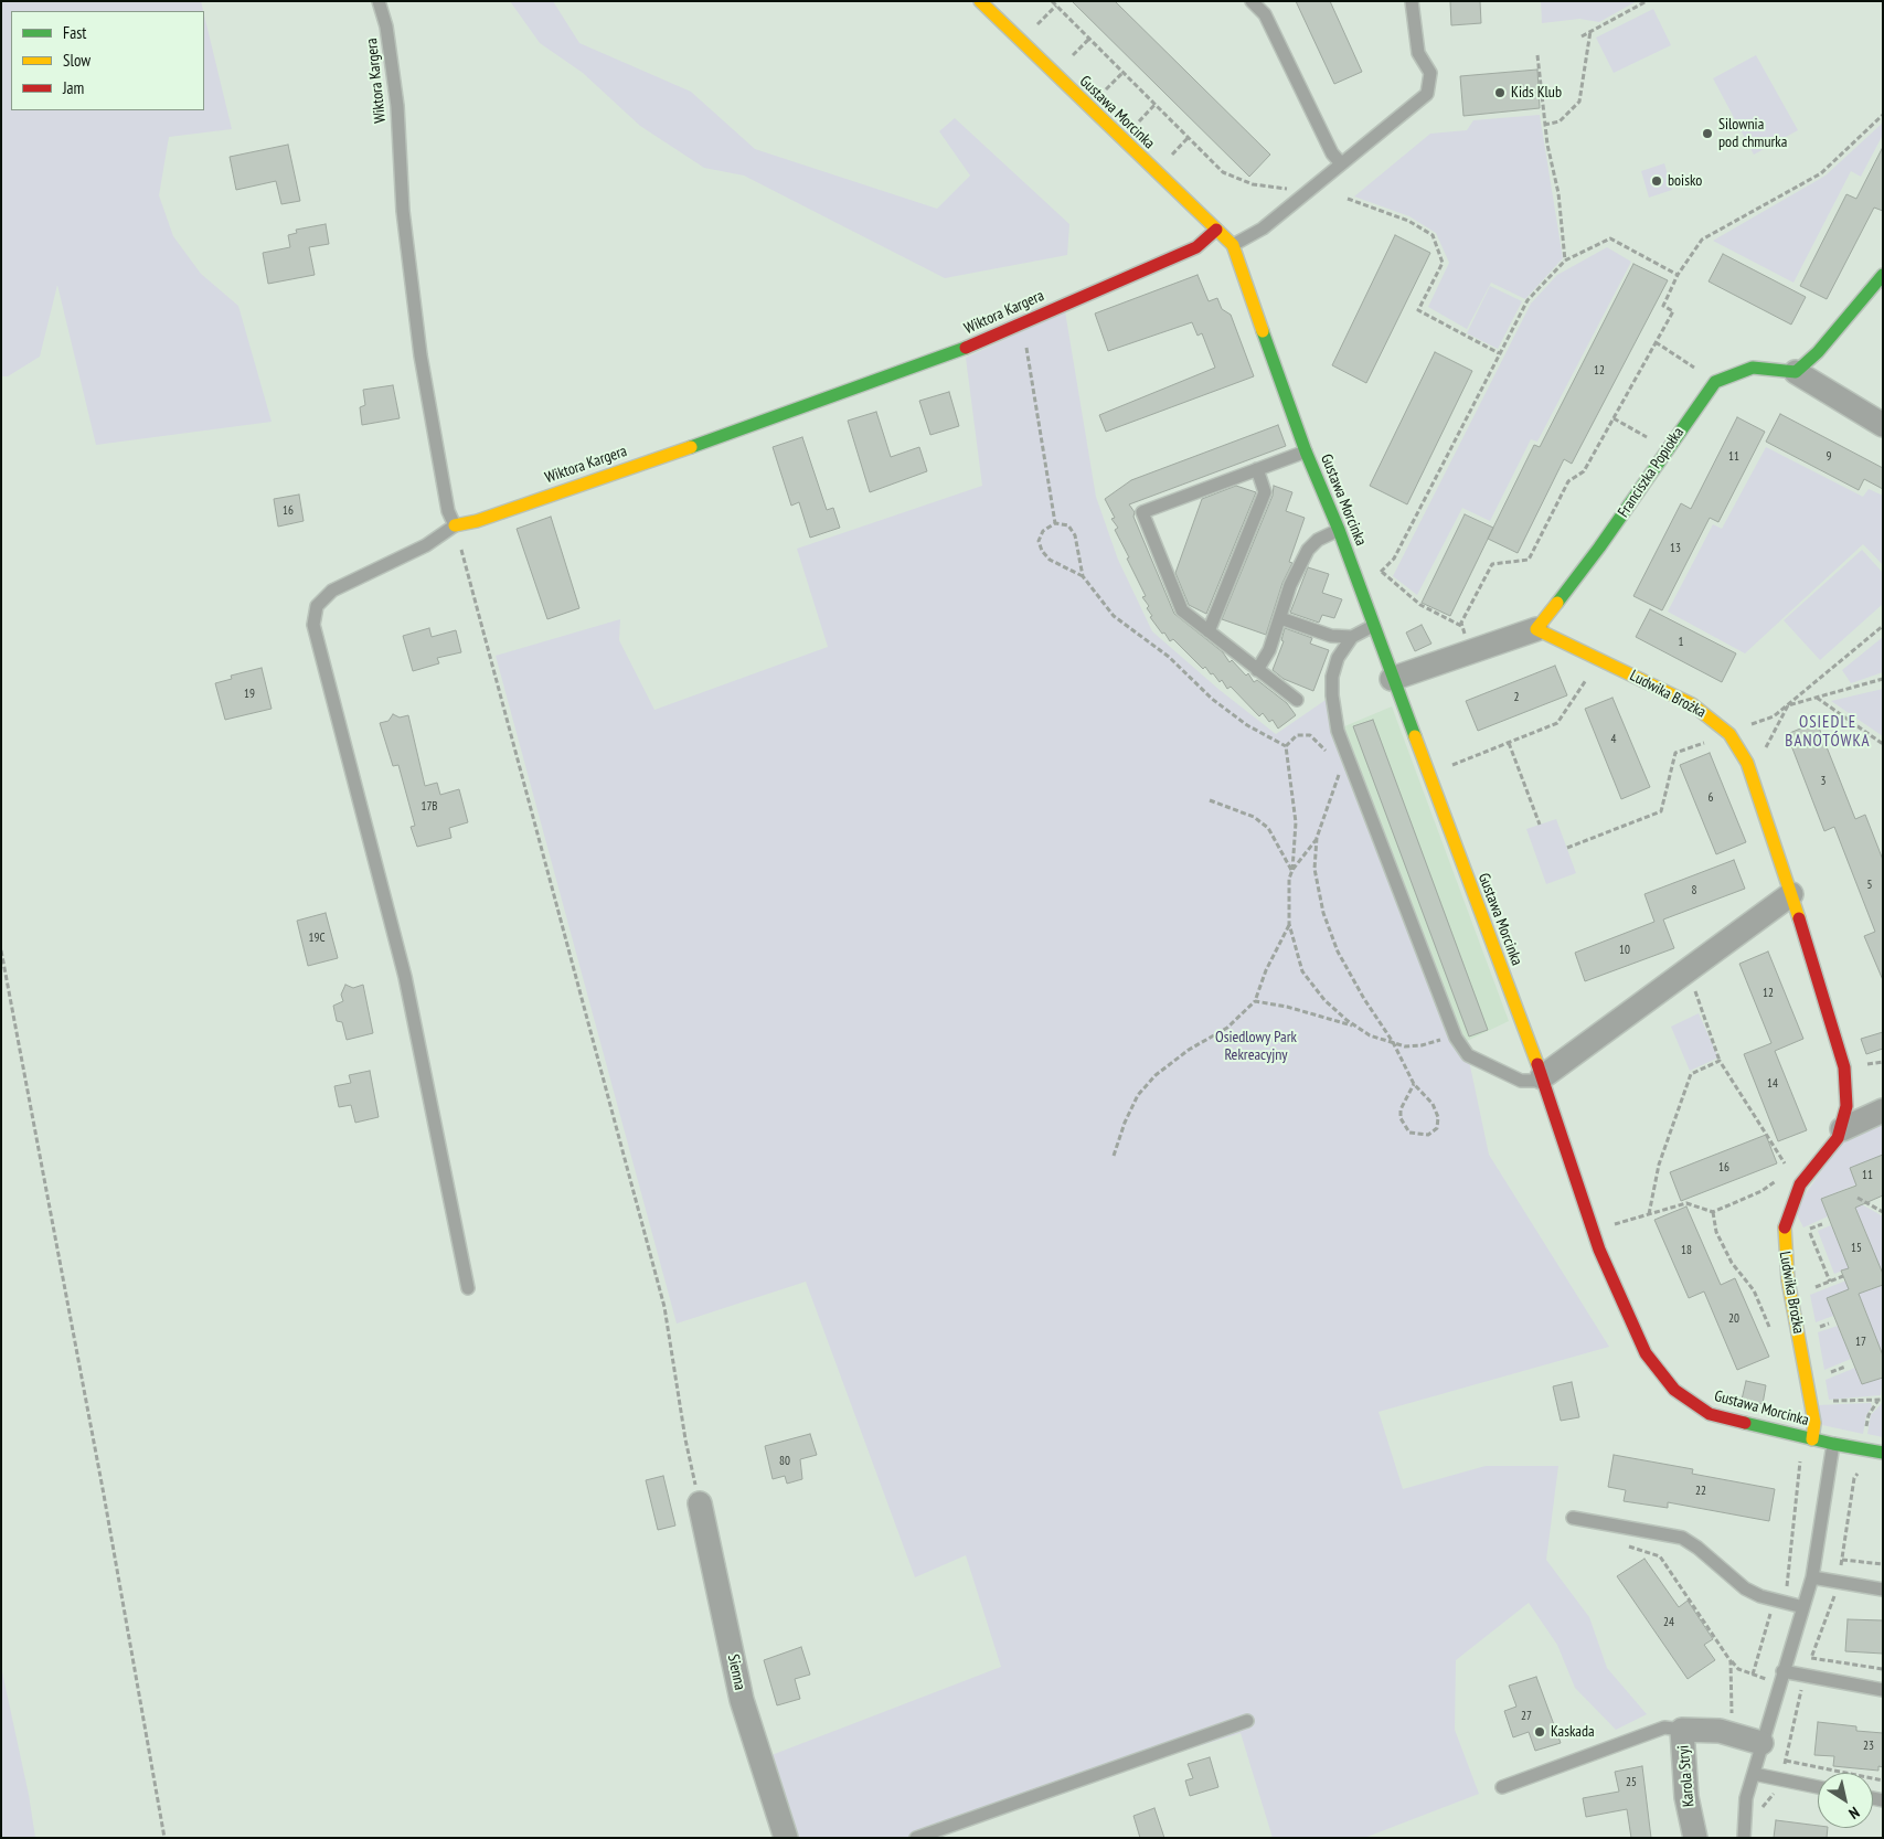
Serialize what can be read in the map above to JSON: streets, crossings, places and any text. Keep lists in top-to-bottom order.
{
  "streets": {
    "street": [
      "Wiktora Kargera",
      "Gustawa Morcinka",
      "Franciszka Popiołka",
      "Ludwika Brożka",
      "Sienna",
      "Karola Stryi"
    ]
  },
  "crossings": [
    ["Wiktora Kargera", "Gustawa Morcinka"],
    ["Gustawa Morcinka", "Ludwika Brożka"],
    ["Franciszka Popiołka", "Ludwika Brożka"]
  ],
  "districts": ["OSIEDLE BANOTÓWKA"],
  "parks": ["Osiedlowy Park Rekreacyjny"],
  "places": [
    "Kids Klub",
    "Silownia pod chmurka",
    "boisko",
    "Kaskada"
  ],
  "house_numbers": [
    "12",
    "11",
    "9",
    "16",
    "13",
    "1",
    "19",
    "2",
    "4",
    "3",
    "6",
    "17B",
    "5",
    "8",
    "19C",
    "10",
    "12",
    "14",
    "16",
    "11",
    "15",
    "18",
    "20",
    "17",
    "80",
    "22",
    "24",
    "27",
    "23",
    "25"
  ],
  "legend": ["Fast", "Slow", "Jam"],
  "north": "bottom right"
}
